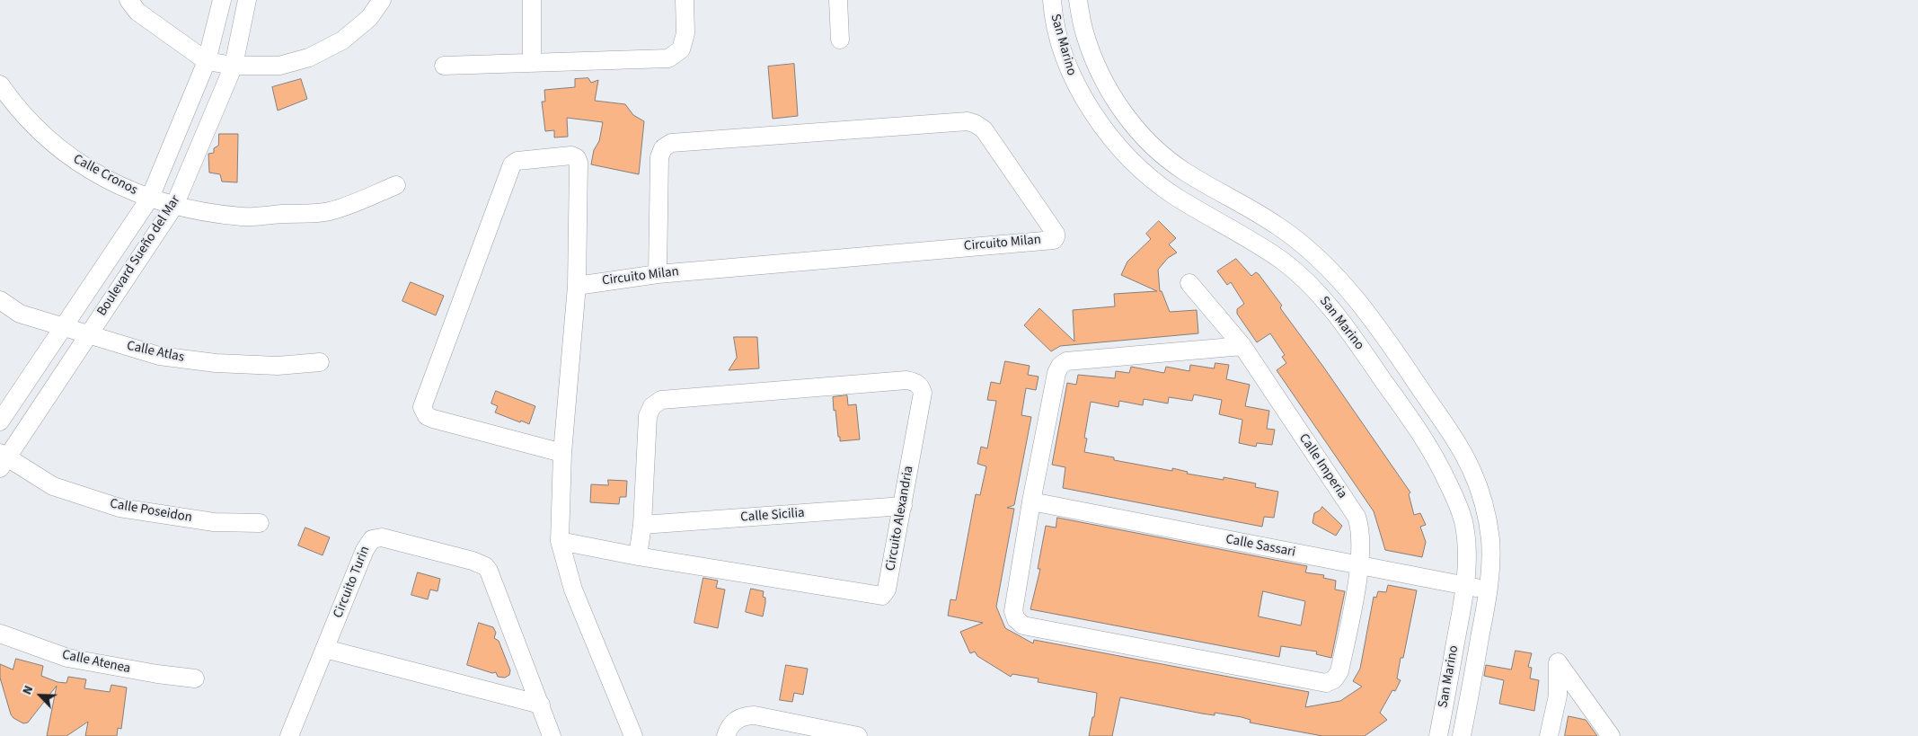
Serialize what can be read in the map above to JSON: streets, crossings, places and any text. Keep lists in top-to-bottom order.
{
  "streets": {
    "street": [
      "San Marino",
      "Calle Cronos",
      "Circuito Milan",
      "Boulevard Sueño del Mar",
      "Calle Atlas",
      "Calle Imperia",
      "Calle Poseidon",
      "Calle Sicilia",
      "Circuito Alexandria",
      "Calle Sassari",
      "Circuito Turin",
      "Calle Atenea"
    ]
  },
  "crossings": [
    ["San Marino", "Calle Sassari"],
    ["Calle Cronos", "Boulevard Sueño del Mar"],
    ["Boulevard Sueño del Mar", "Calle Atlas"],
    ["Boulevard Sueño del Mar", "Calle Poseidon"],
    ["Calle Imperia", "Calle Sassari"],
    ["Calle Sicilia", "Circuito Alexandria"]
  ],
  "north": "top left"
}
